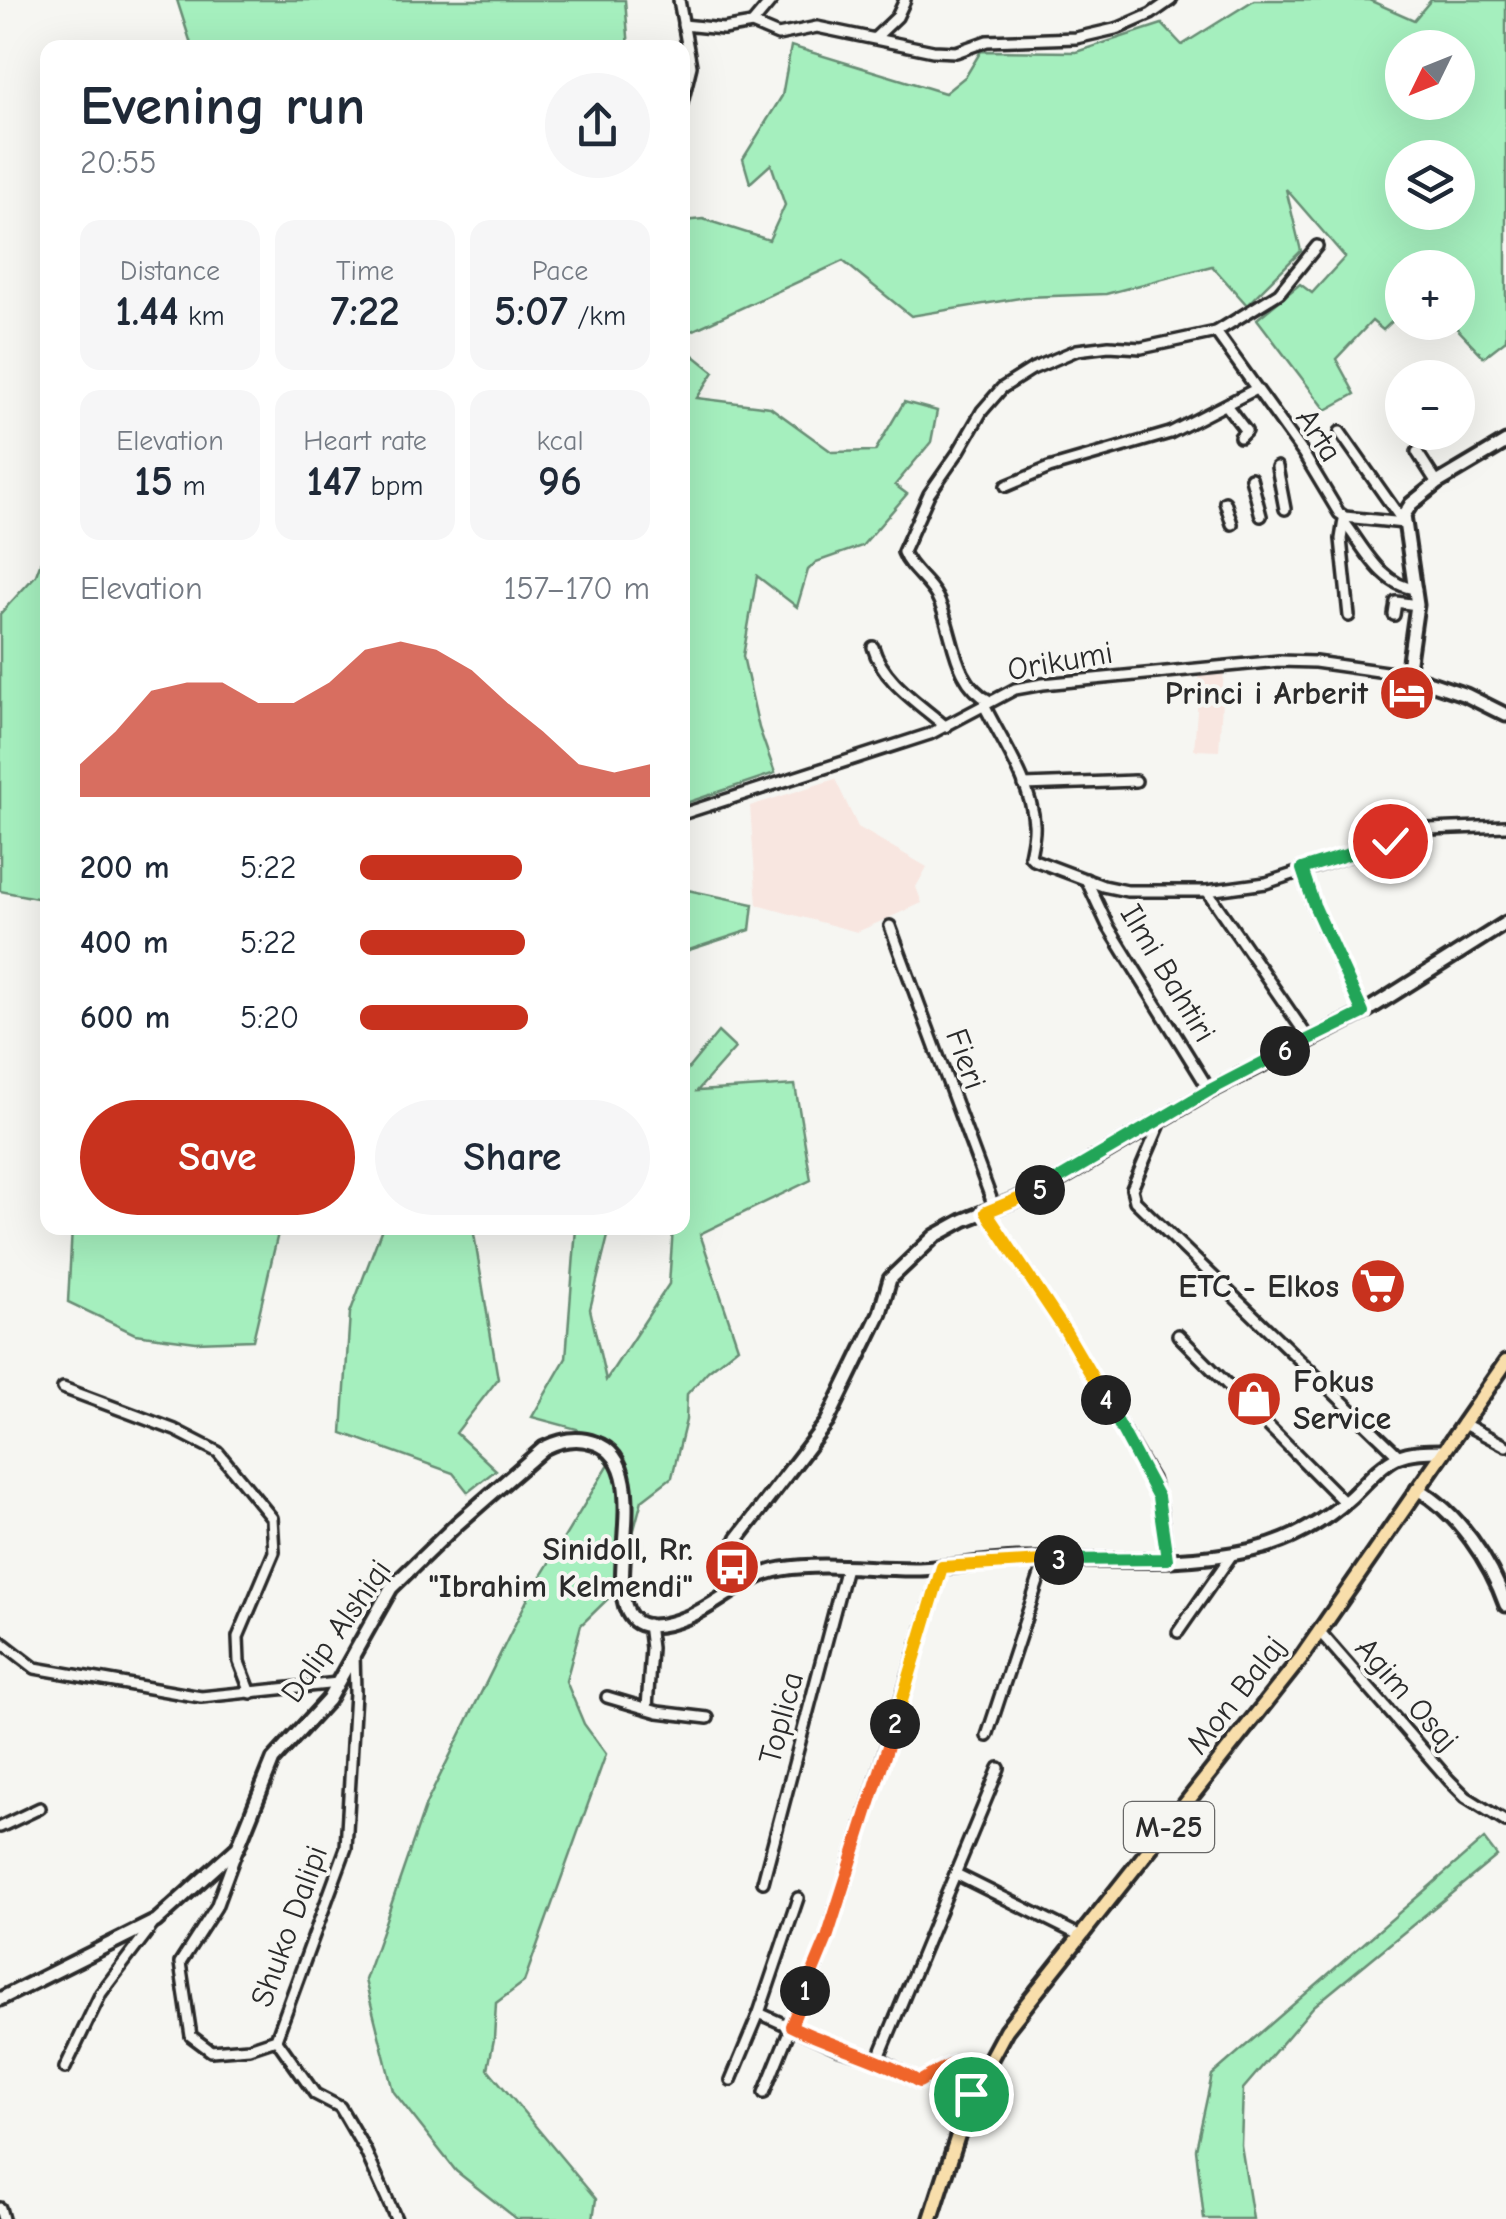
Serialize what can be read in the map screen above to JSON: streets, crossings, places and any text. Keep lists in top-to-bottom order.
{
  "streets": {
    "main road": ["Mon Balaj", "M-25"],
    "street": [
      "Arta",
      "Orikumi",
      "Ilmi Bahtiri",
      "Fieri",
      "Dalip Alshiqi",
      "Agim Osaj",
      "Toplica",
      "Shuko Dalipi"
    ]
  },
  "crossings": [
    ["Dalip Alshiqi", "Shuko Dalipi"],
    ["Agim Osaj", "Mon Balaj"]
  ],
  "places": {
    "hotel": ["Princi i Arberit"],
    "supermarket": ["ETC - Elkos"],
    "shop": ["Fokus Service"],
    "bus stop": ["Sinidoll, Rr. \"Ibrahim Kelmendi\""]
  },
  "north": "bottom left",
  "page": {
    "map_buttons": ["+", "−"],
    "heading": ["Evening run", "20:55"],
    "stats": [
      ["Distance", "1.44 km"],
      ["Time", "7:22"],
      ["Pace", "5:07 /km"],
      ["Elevation", "15 m"],
      ["Heart rate", "147 bpm"],
      ["kcal", "96"]
    ],
    "chart": ["Elevation", "157–170 m"],
    "list": [
      {
        "name": "200 m",
        "note": "5:22"
      },
      {
        "name": "400 m",
        "note": "5:22"
      },
      {
        "name": "600 m",
        "note": "5:20"
      }
    ],
    "pins": [
      "6",
      "5",
      "4",
      "3",
      "2",
      "1"
    ],
    "buttons": ["Save", "Share"]
  }
}
